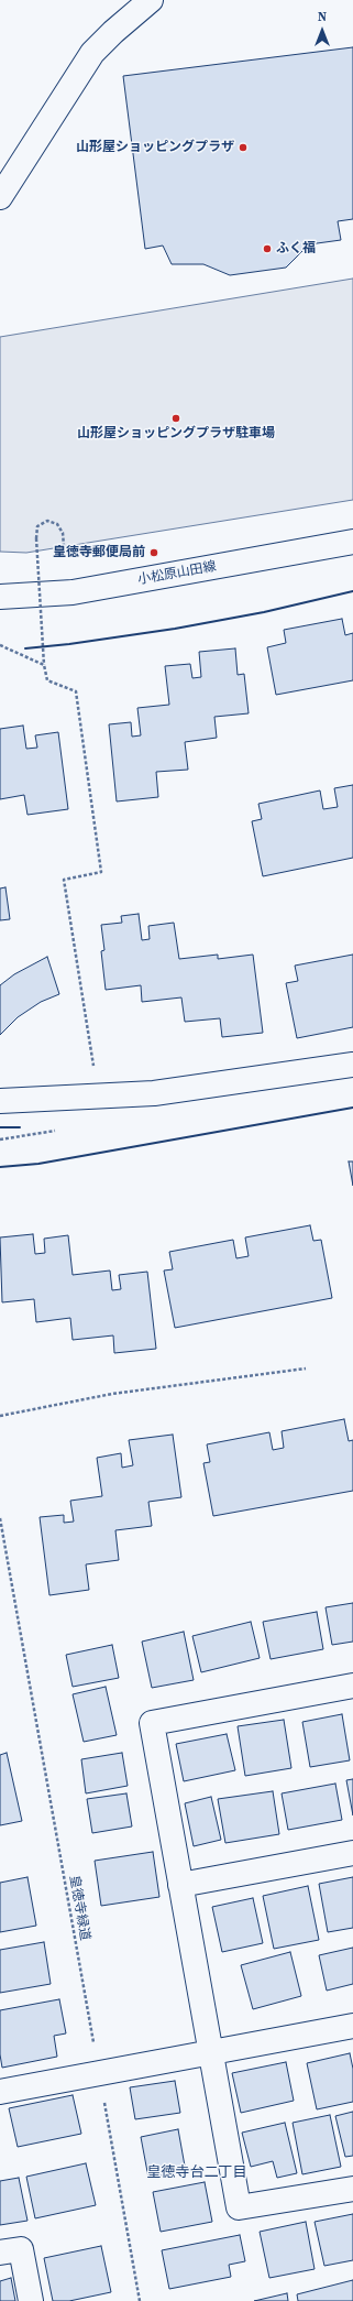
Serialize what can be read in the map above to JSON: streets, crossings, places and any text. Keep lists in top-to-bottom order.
{
  "streets": {
    "street": ["小松原山田線"],
    "path": ["皇徳寺緑道"]
  },
  "districts": ["皇徳寺台二丁目"],
  "places": [
    "山形屋ショッピングプラザ",
    "ふく福",
    "山形屋ショッピングプラザ駐車場",
    "皇徳寺郵便局前"
  ],
  "north": "top"
}
